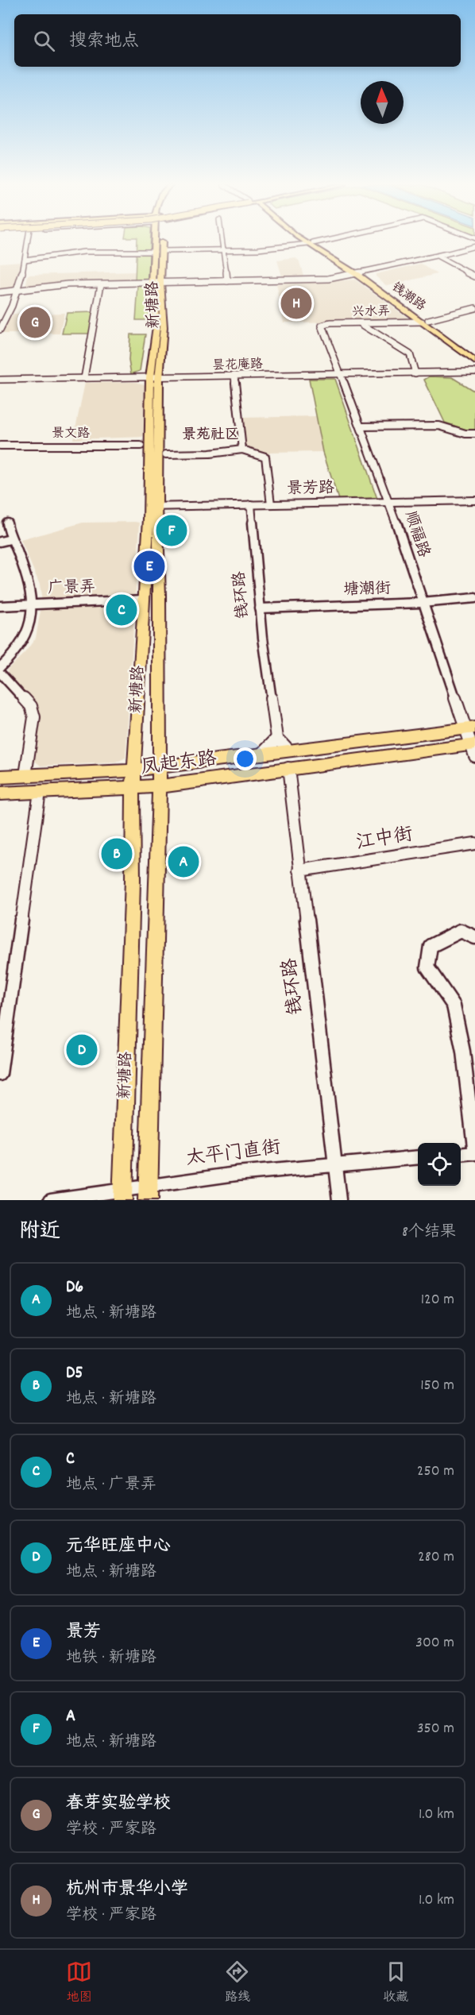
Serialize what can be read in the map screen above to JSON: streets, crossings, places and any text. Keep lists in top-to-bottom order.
{
  "streets": {
    "main road": ["钱潮路", "新塘路", "凤起东路"],
    "street": [
      "兴水弄",
      "昙花庵路",
      "景文路",
      "景芳路",
      "顺福路",
      "广景弄",
      "塘潮街",
      "钱环路",
      "江中街",
      "太平门直街"
    ]
  },
  "crossings": [
    ["钱潮路", "兴水弄"],
    ["新塘路", "昙花庵路"],
    ["新塘路", "景芳路"],
    ["新塘路", "广景弄"],
    ["新塘路", "凤起东路"],
    ["新塘路", "太平门直街"],
    ["兴水弄", "顺福路"],
    ["昙花庵路", "顺福路"],
    ["景芳路", "顺福路"],
    ["景芳路", "钱环路"],
    ["顺福路", "塘潮街"],
    ["顺福路", "凤起东路"],
    ["塘潮街", "钱环路"],
    ["钱环路", "凤起东路"],
    ["钱环路", "江中街"],
    ["钱环路", "太平门直街"]
  ],
  "districts": ["景苑社区"],
  "north": "top",
  "page": {
    "search": "搜索地点",
    "pins": [
      "H",
      "G",
      "F",
      "E",
      "C",
      "B",
      "A",
      "D"
    ],
    "heading": ["附近", "8个结果"],
    "list": [
      {
        "mark": "A",
        "name": "D6",
        "note": "地点 · 新塘路",
        "value": "120 m"
      },
      {
        "mark": "B",
        "name": "D5",
        "note": "地点 · 新塘路",
        "value": "150 m"
      },
      {
        "mark": "C",
        "name": "C",
        "note": "地点 · 广景弄",
        "value": "250 m"
      },
      {
        "mark": "D",
        "name": "元华旺座中心",
        "note": "地点 · 新塘路",
        "value": "280 m"
      },
      {
        "mark": "E",
        "name": "景芳",
        "note": "地铁 · 新塘路",
        "value": "300 m"
      },
      {
        "mark": "F",
        "name": "A",
        "note": "地点 · 新塘路",
        "value": "350 m"
      },
      {
        "mark": "G",
        "name": "春芽实验学校",
        "note": "学校 · 严家路",
        "value": "1.0 km"
      },
      {
        "mark": "H",
        "name": "杭州市景华小学",
        "note": "学校 · 严家路",
        "value": "1.0 km"
      }
    ],
    "nav": ["地图", "路线", "收藏"]
  }
}
